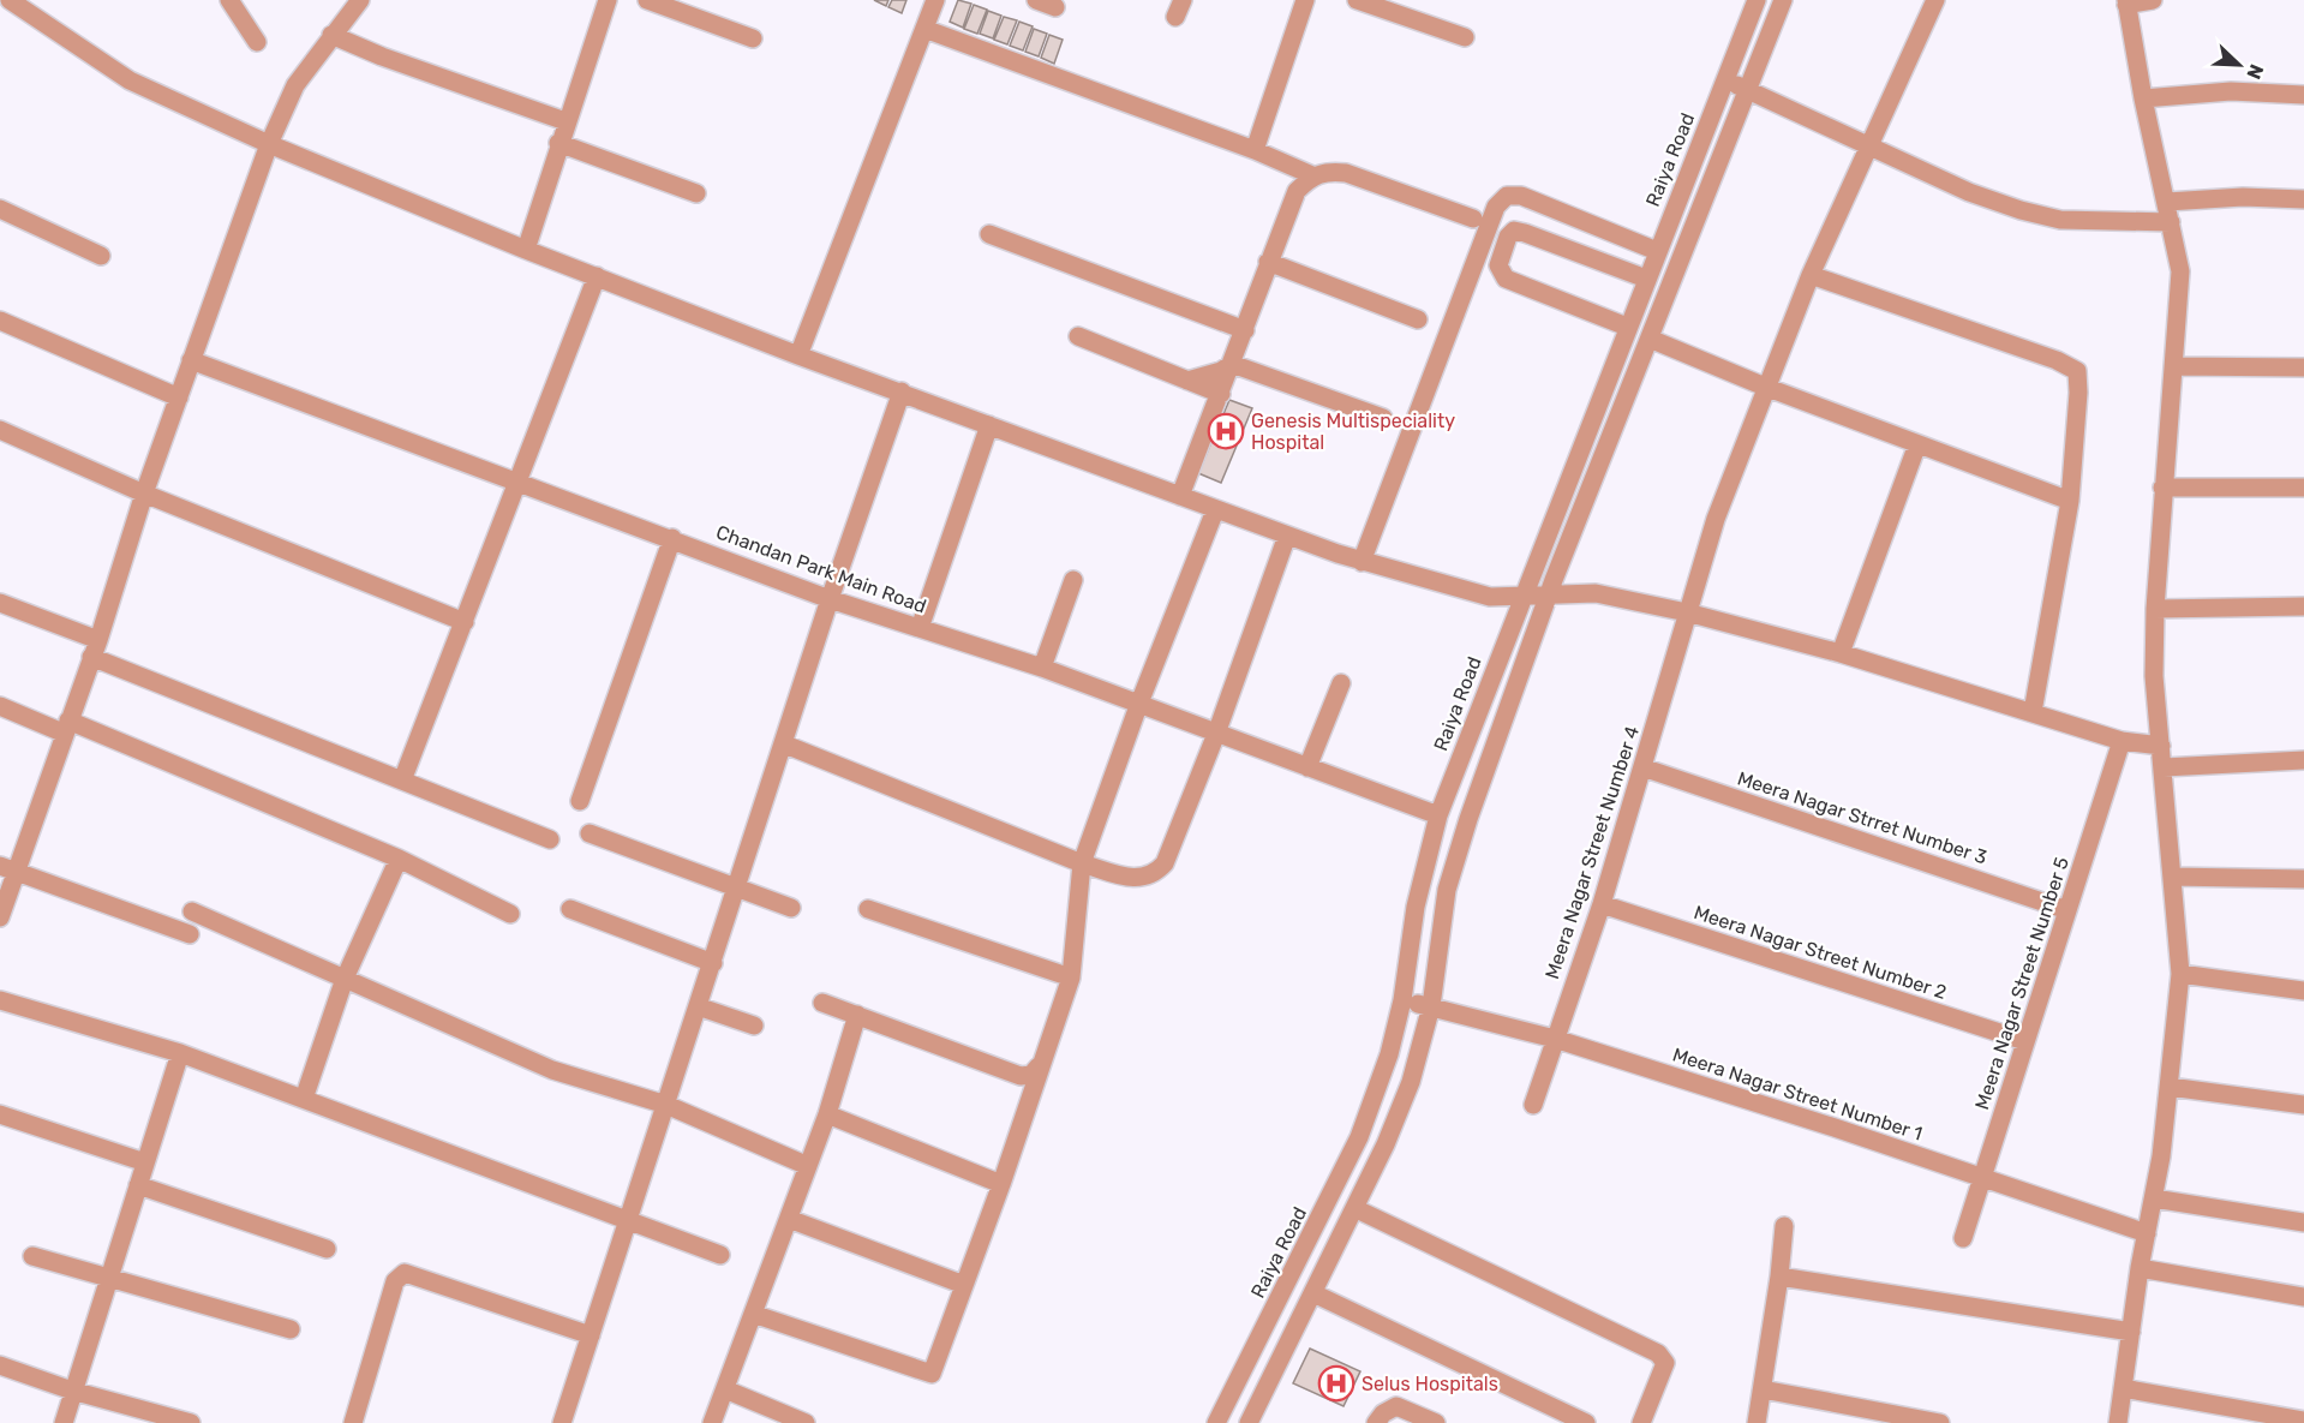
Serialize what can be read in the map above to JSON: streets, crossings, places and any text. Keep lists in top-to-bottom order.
{
  "streets": {
    "street": [
      "Raiya Road",
      "Chandan Park Main Road",
      "Meera Nagar Strret Number 3",
      "Meera Nagar Street Number 4",
      "Meera Nagar Street Number 2",
      "Meera Nagar Street Number 5",
      "Meera Nagar Street Number 1"
    ]
  },
  "crossings": [
    ["Raiya Road", "Chandan Park Main Road"],
    ["Raiya Road", "Meera Nagar Street Number 1"],
    ["Meera Nagar Strret Number 3", "Meera Nagar Street Number 4"],
    ["Meera Nagar Strret Number 3", "Meera Nagar Street Number 5"],
    ["Meera Nagar Street Number 4", "Meera Nagar Street Number 2"],
    ["Meera Nagar Street Number 4", "Meera Nagar Street Number 1"],
    ["Meera Nagar Street Number 2", "Meera Nagar Street Number 5"],
    ["Meera Nagar Street Number 5", "Meera Nagar Street Number 1"]
  ],
  "places": {
    "hospital": ["Genesis Multispeciality Hospital", "Selus Hospitals"]
  },
  "north": "bottom right"
}
